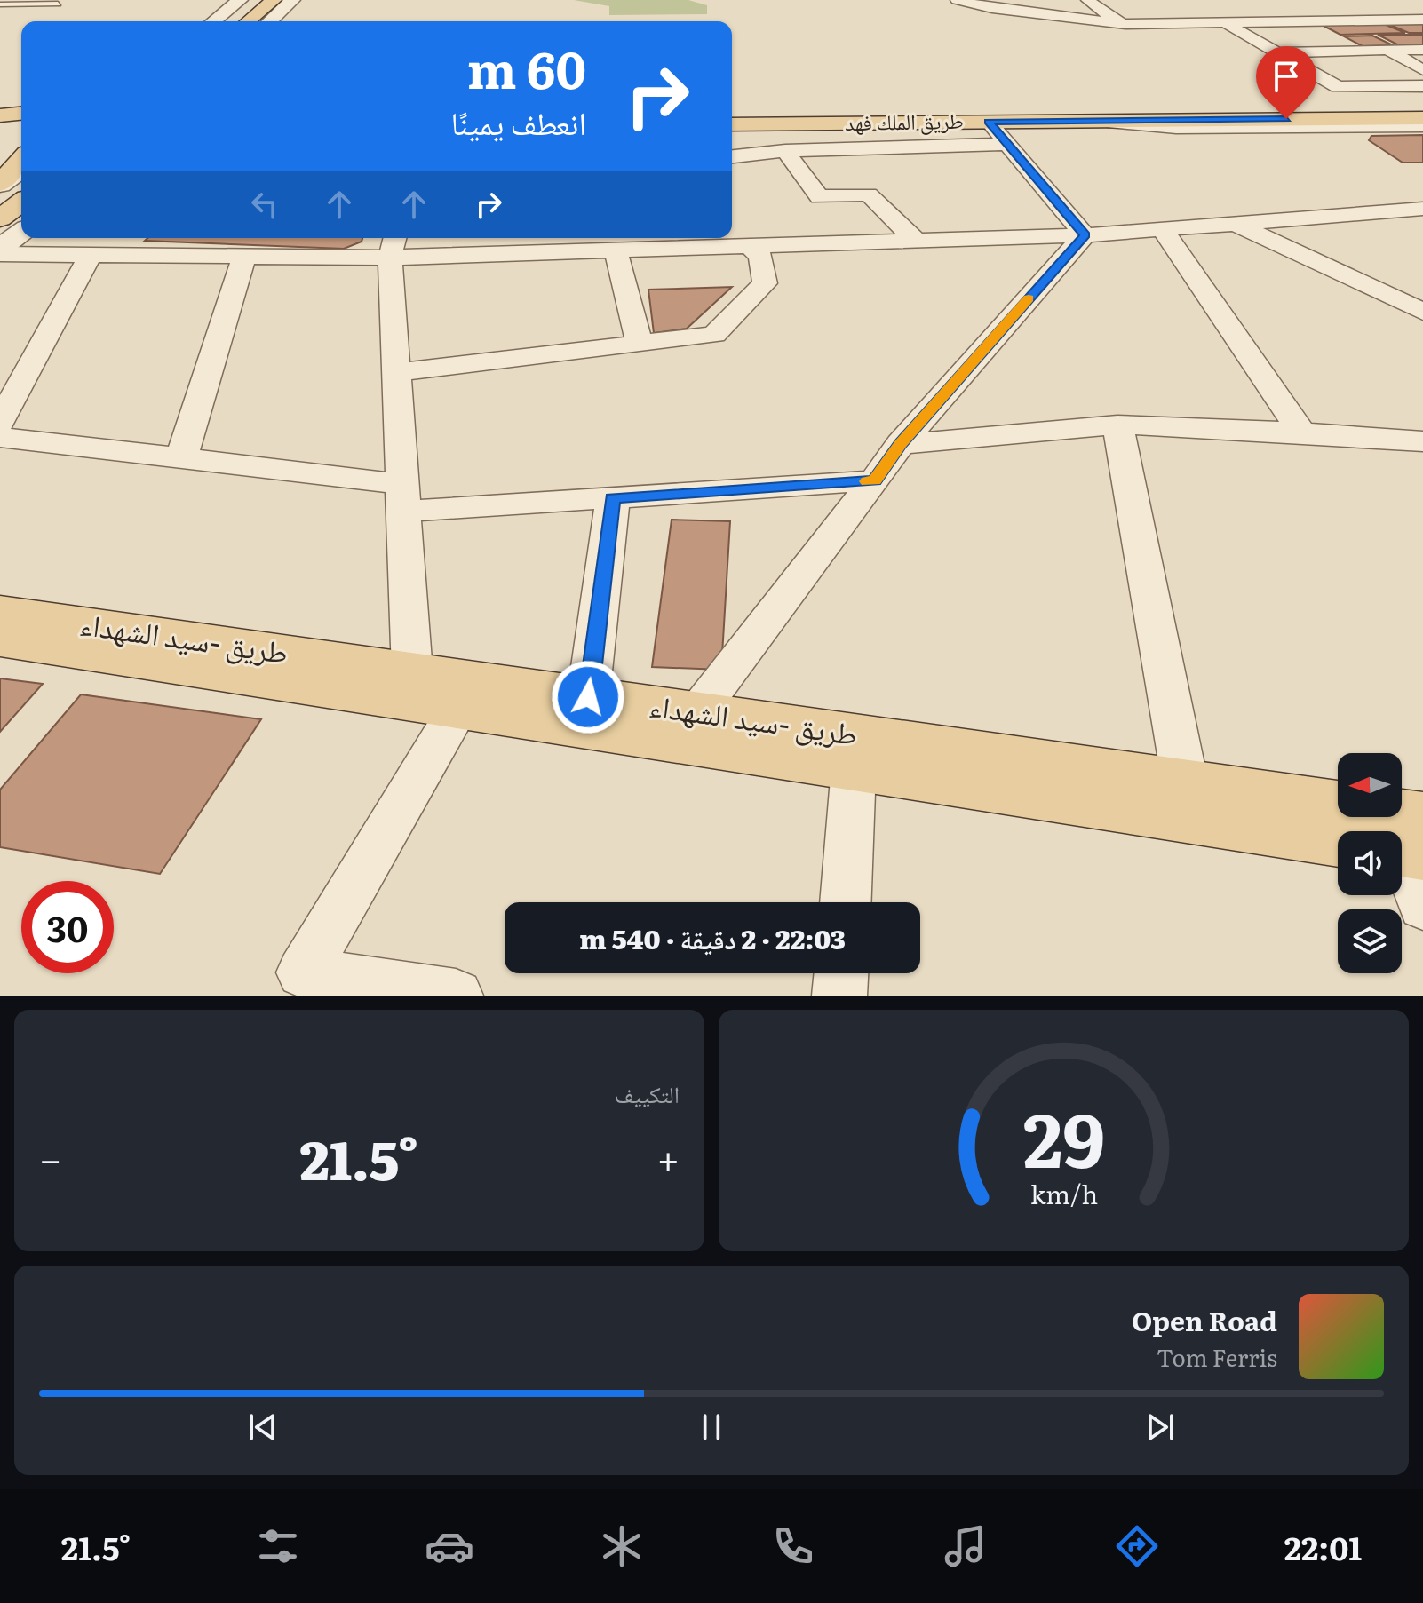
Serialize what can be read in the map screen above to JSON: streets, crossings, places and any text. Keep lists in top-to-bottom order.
{
  "streets": {
    "main road": ["طريق الملك فهد", "طريق -سيد الشهداء"]
  },
  "north": "left",
  "page": {
    "turn": ["60 m", "انعطف يمينًا"],
    "limit": "30",
    "trip": "22:03 · 2 دقيقة · 540 m",
    "tile": "التكييف",
    "heat": ["−", "21.5°", "+"],
    "song": ["Open Road", "Tom Ferris"],
    "tabs": ["22:01", "21.5°"],
    "gauge": ["29", "km/h"]
  }
}
